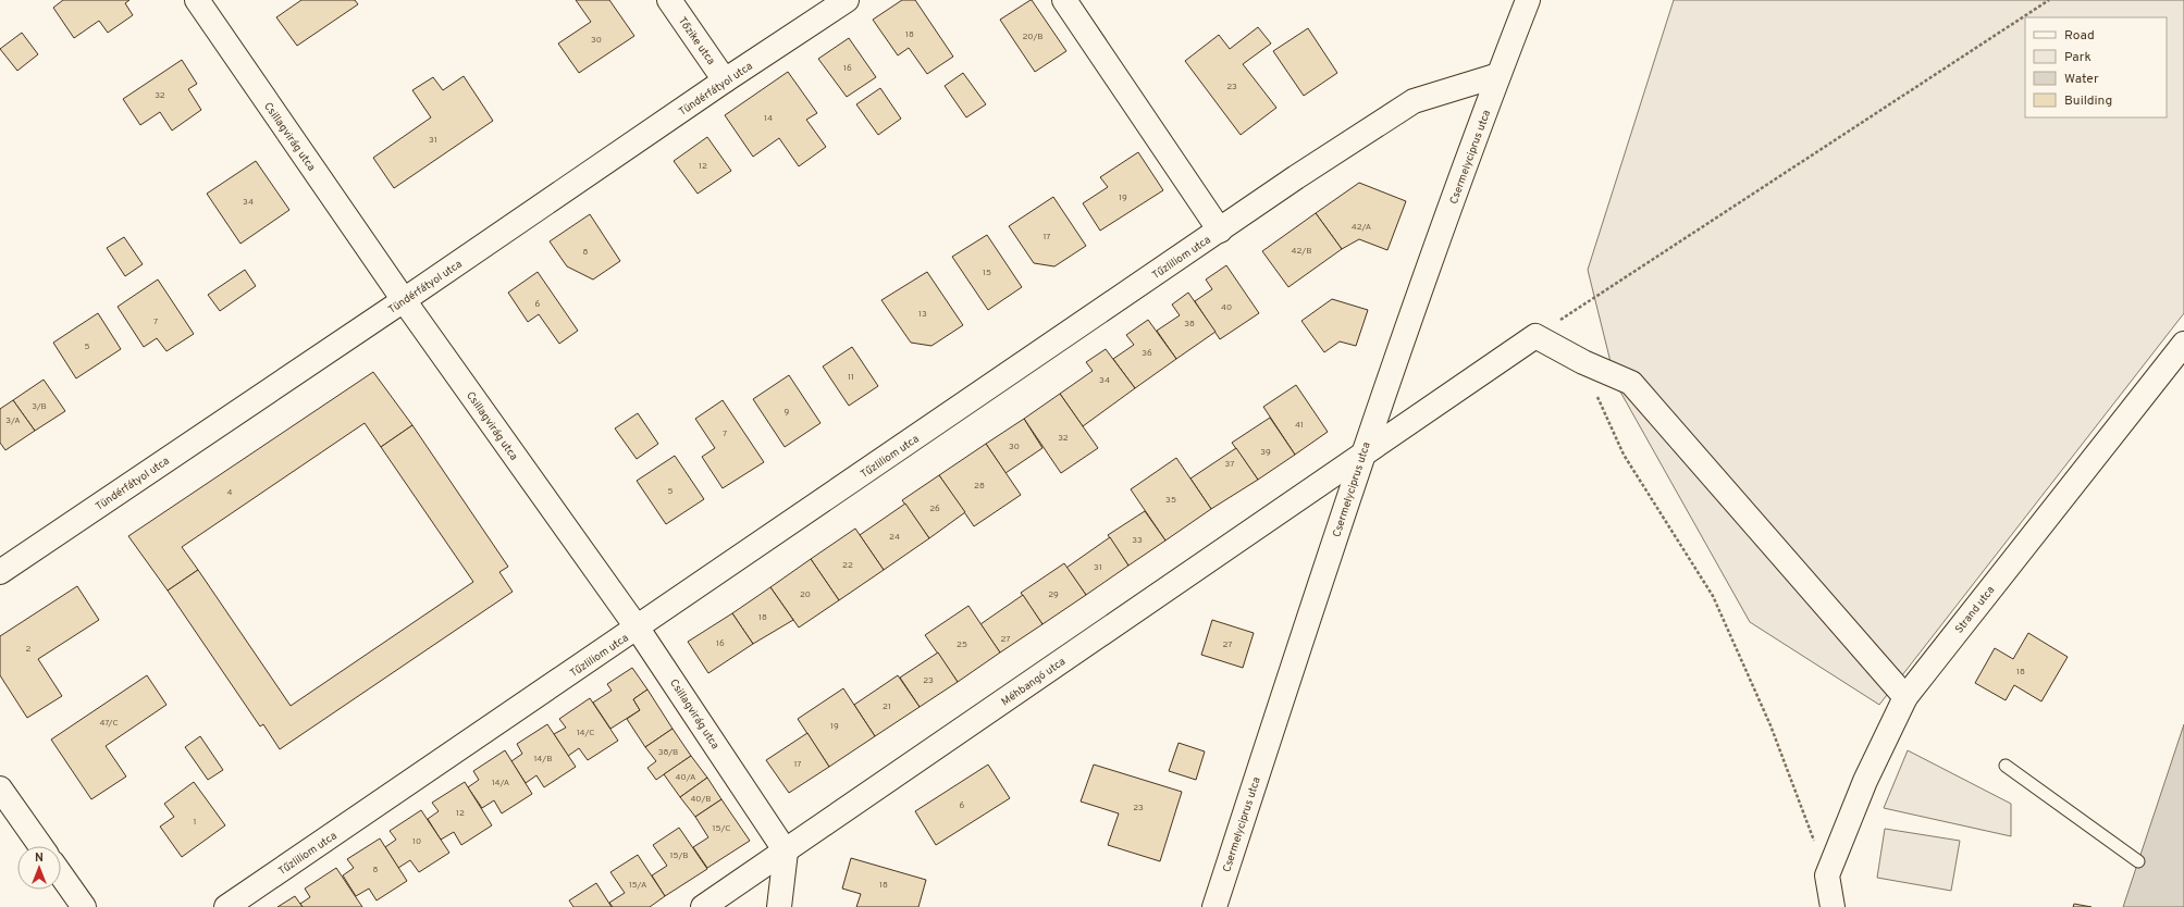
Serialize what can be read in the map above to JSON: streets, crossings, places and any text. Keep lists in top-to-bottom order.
{
  "streets": {
    "street": [
      "Tőzike utca",
      "Tündérfátyol utca",
      "Csillagvirág utca",
      "Csermelyciprus utca",
      "Tűzliliom utca",
      "Strand utca",
      "Méhbangó utca"
    ]
  },
  "crossings": [
    ["Tőzike utca", "Tündérfátyol utca"],
    ["Tündérfátyol utca", "Csillagvirág utca"],
    ["Csillagvirág utca", "Tűzliliom utca"],
    ["Csillagvirág utca", "Méhbangó utca"],
    ["Csermelyciprus utca", "Tűzliliom utca"],
    ["Csermelyciprus utca", "Méhbangó utca"]
  ],
  "house_numbers": [
    "18",
    "20/B",
    "30",
    "16",
    "23",
    "32",
    "14",
    "31",
    "12",
    "19",
    "34",
    "42/A",
    "17",
    "42/B",
    "8",
    "15",
    "6",
    "40",
    "13",
    "7",
    "38",
    "5",
    "36",
    "11",
    "34",
    "3/B",
    "9",
    "3/A",
    "41",
    "7",
    "32",
    "30",
    "39",
    "37",
    "28",
    "5",
    "4",
    "35",
    "26",
    "24",
    "33",
    "22",
    "31",
    "20",
    "29",
    "18",
    "27",
    "16",
    "25",
    "27",
    "2",
    "18",
    "23",
    "21",
    "47/C",
    "19",
    "14/C",
    "38/B",
    "14/B",
    "17",
    "40/A",
    "14/A",
    "40/B",
    "6",
    "23",
    "12",
    "1",
    "15/C",
    "10",
    "15/B",
    "8",
    "15/A",
    "18"
  ],
  "legend": [
    "Road",
    "Park",
    "Water",
    "Building"
  ],
  "north": "top"
}
